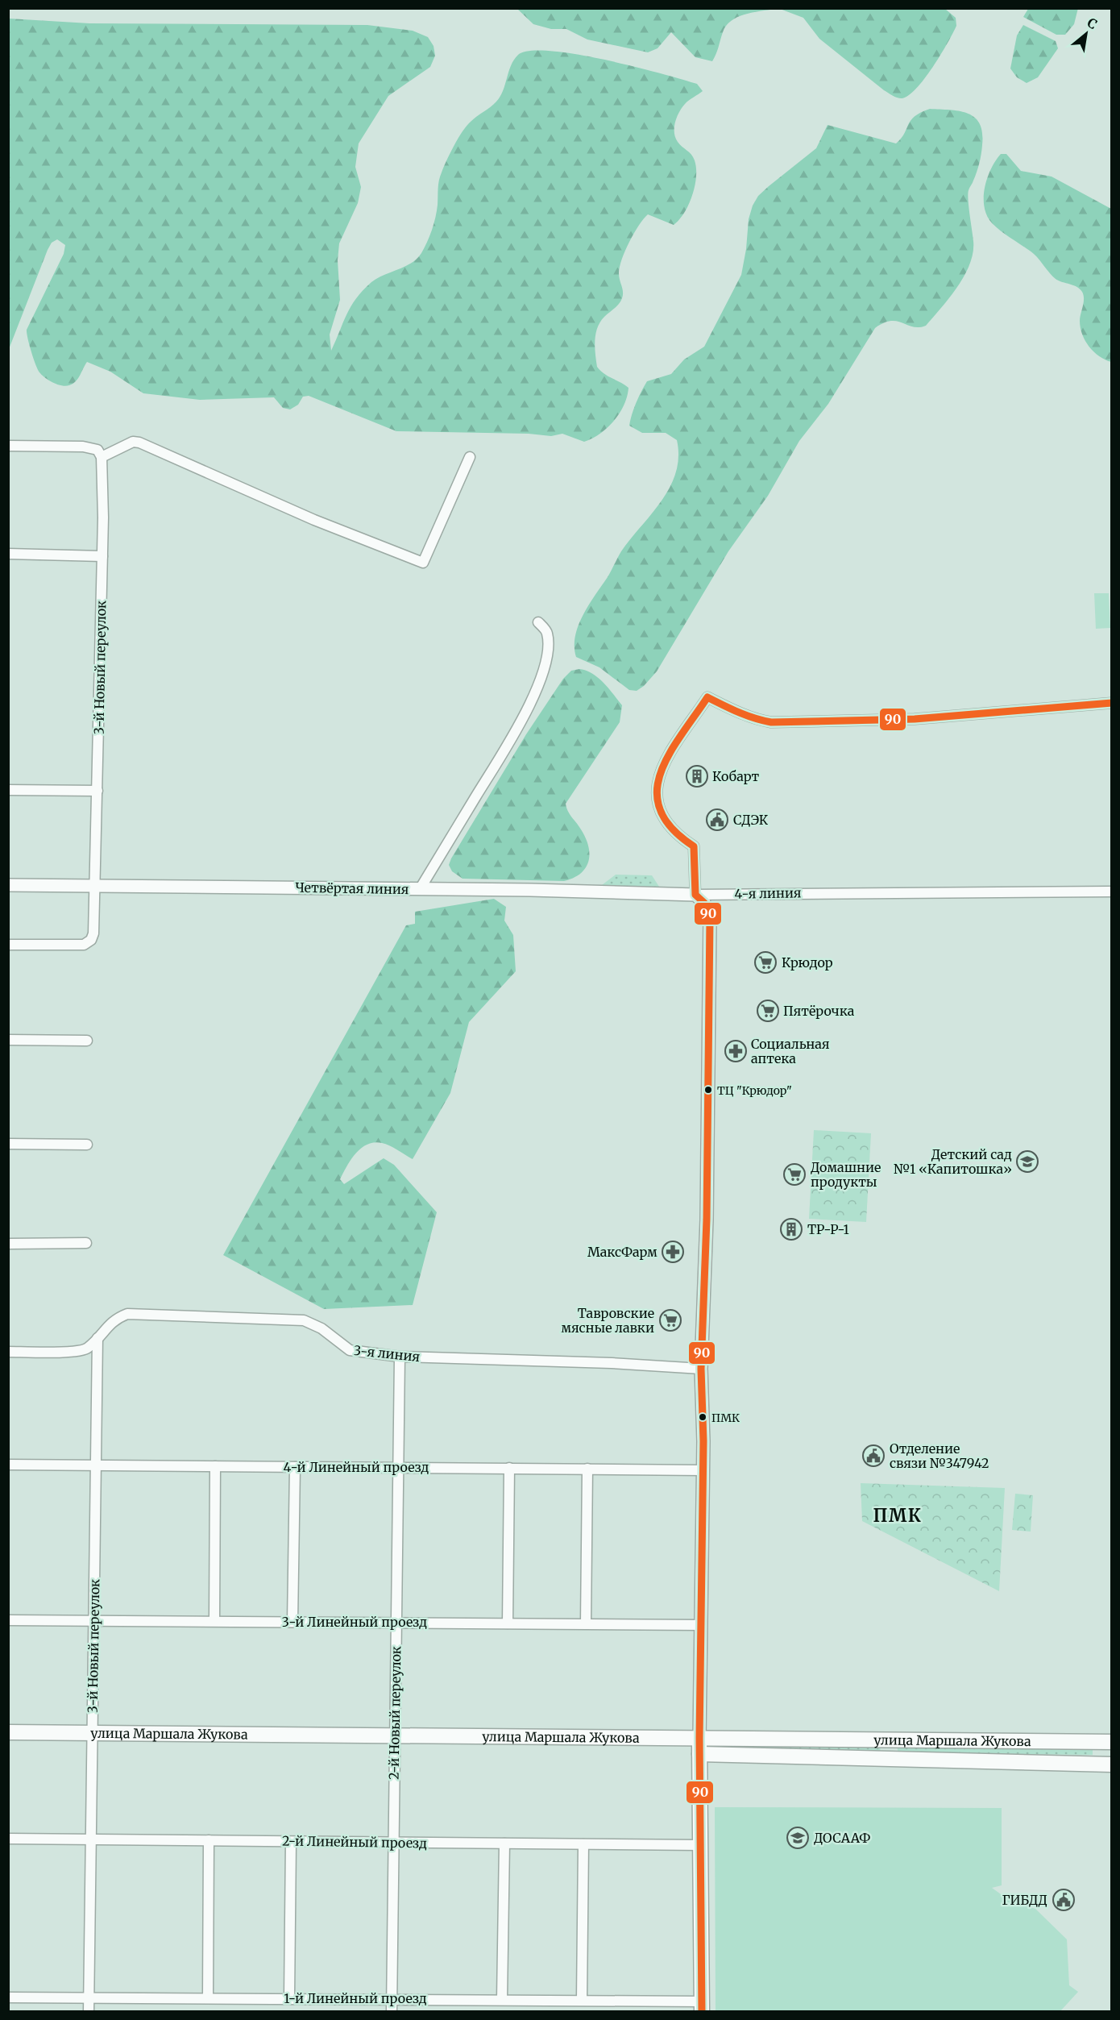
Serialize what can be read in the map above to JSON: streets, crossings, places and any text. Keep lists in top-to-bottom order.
{
  "streets": {
    "main road": ["улица Маршала Жукова"],
    "street": [
      "3-й Новый переулок",
      "Четвёртая линия",
      "4-я линия",
      "3-я линия",
      "4-й Линейный проезд",
      "3-й Линейный проезд",
      "2-й Новый переулок",
      "2-й Линейный проезд",
      "1-й Линейный проезд"
    ]
  },
  "crossings": [
    ["3-й Новый переулок", "Четвёртая линия"],
    ["3-й Новый переулок", "3-я линия"],
    ["3-й Новый переулок", "4-й Линейный проезд"],
    ["3-й Новый переулок", "3-й Линейный проезд"],
    ["3-й Новый переулок", "улица Маршала Жукова"],
    ["3-й Новый переулок", "2-й Линейный проезд"],
    ["3-й Новый переулок", "1-й Линейный проезд"],
    ["Четвёртая линия", "4-я линия"],
    ["3-я линия", "2-й Новый переулок"],
    ["4-й Линейный проезд", "2-й Новый переулок"],
    ["3-й Линейный проезд", "2-й Новый переулок"],
    ["2-й Новый переулок", "улица Маршала Жукова"],
    ["2-й Новый переулок", "2-й Линейный проезд"],
    ["2-й Новый переулок", "1-й Линейный проезд"]
  ],
  "districts": ["ПМК"],
  "places": {
    "building": ["Кобарт", "ТР-Р-1"],
    "public building": ["СДЭК", "Отделение связи №347942", "ГИБДД"],
    "supermarket": [
      "Крюдор",
      "Пятёрочка",
      "Домашние продукты",
      "Тавровские мясные лавки"
    ],
    "pharmacy": ["Социальная аптека", "МаксФарм"],
    "other": ["ТЦ \"Крюдор\"", "ПМК"],
    "school or university": ["Детский сад №1 «Капитошка»", "ДОСААФ"]
  },
  "lines": ["transit line 90"],
  "north": "top right"
}
